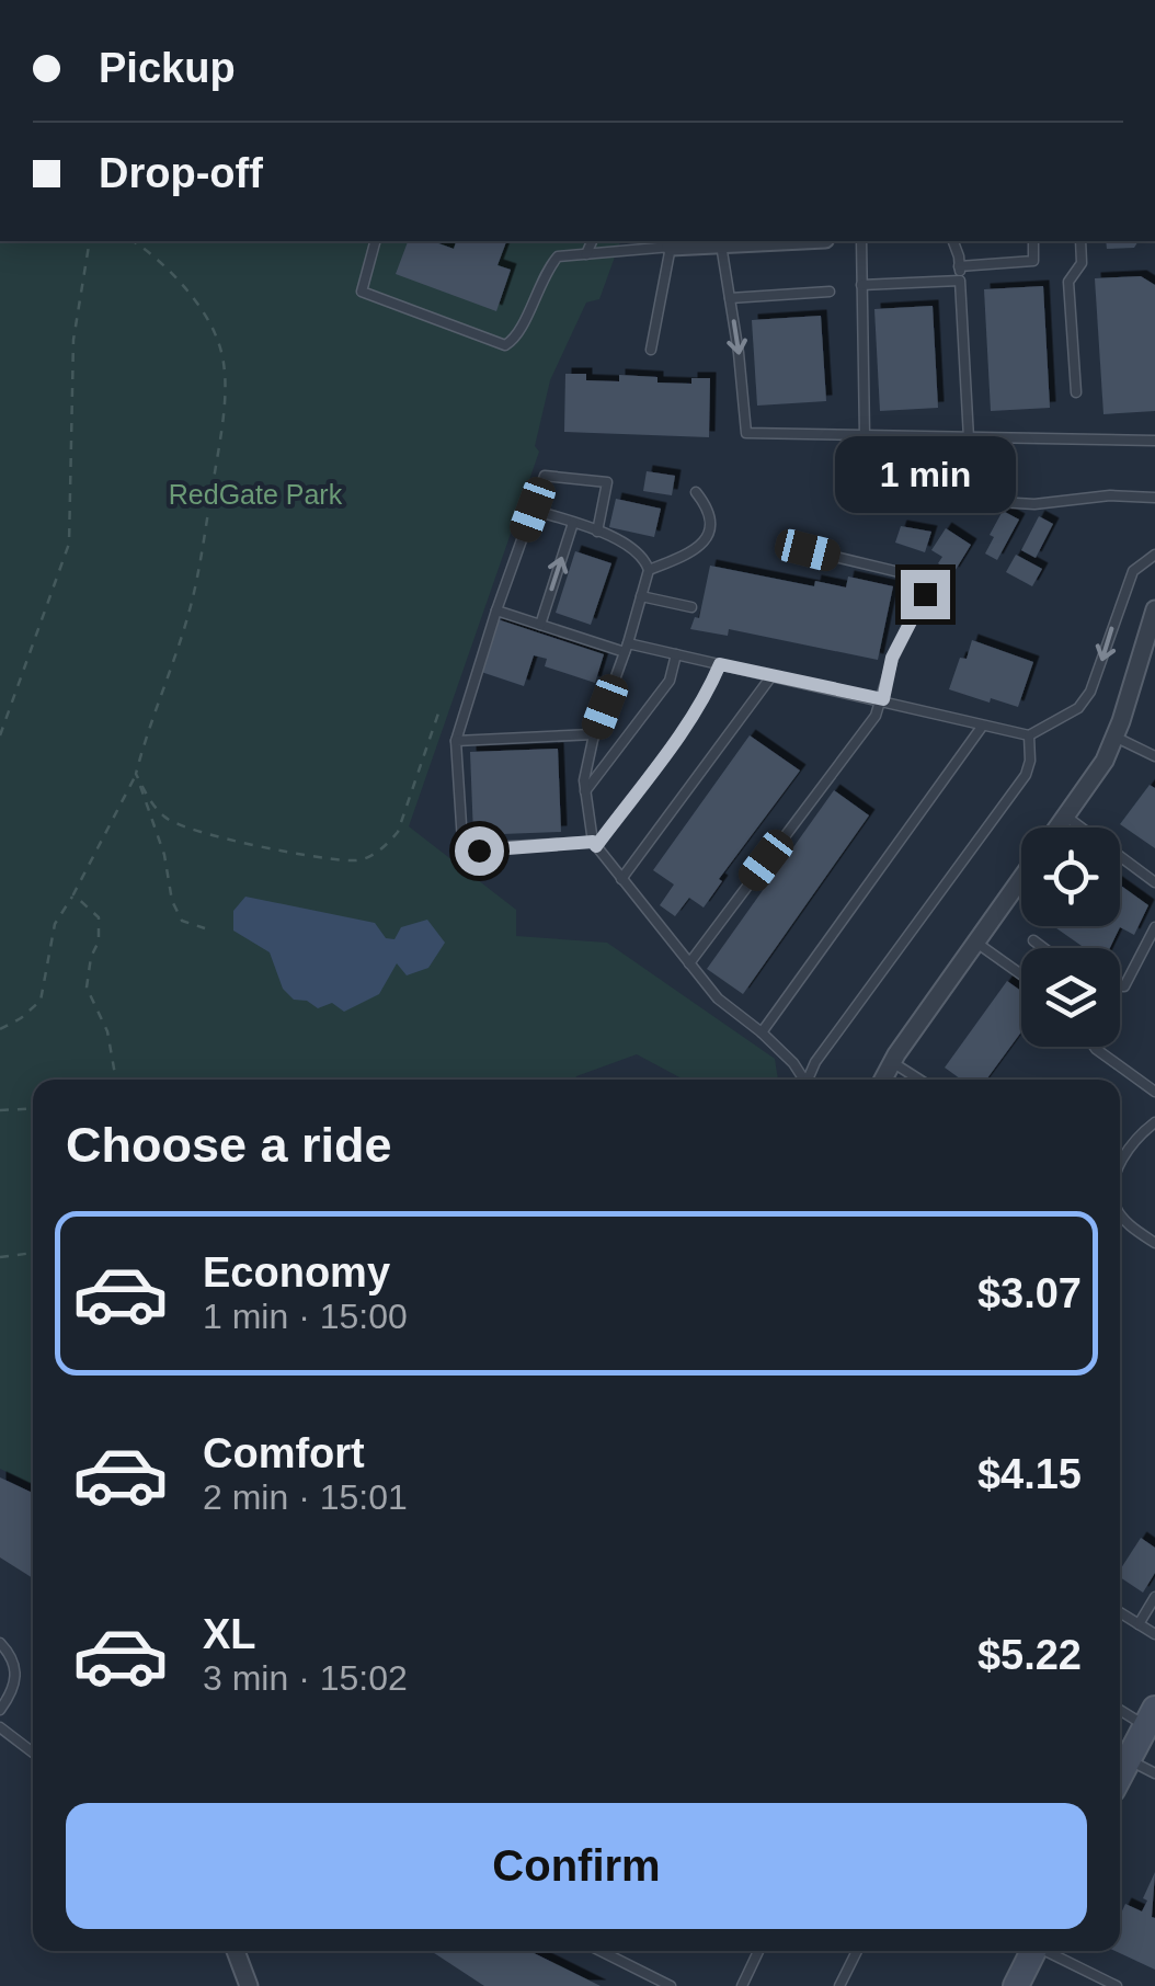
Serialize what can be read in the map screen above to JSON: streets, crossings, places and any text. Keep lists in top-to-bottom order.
{
  "parks": ["RedGate Park"],
  "page": {
    "banner": ["Pickup", "Drop-off"],
    "bubble": "1 min",
    "heading": "Choose a ride",
    "list": [
      {
        "name": "Economy",
        "note": "1 min · 15:00",
        "value": "$3.07"
      },
      {
        "name": "Comfort",
        "note": "2 min · 15:01",
        "value": "$4.15"
      },
      {
        "name": "XL",
        "note": "3 min · 15:02",
        "value": "$5.22"
      }
    ],
    "buttons": "Confirm"
  }
}
